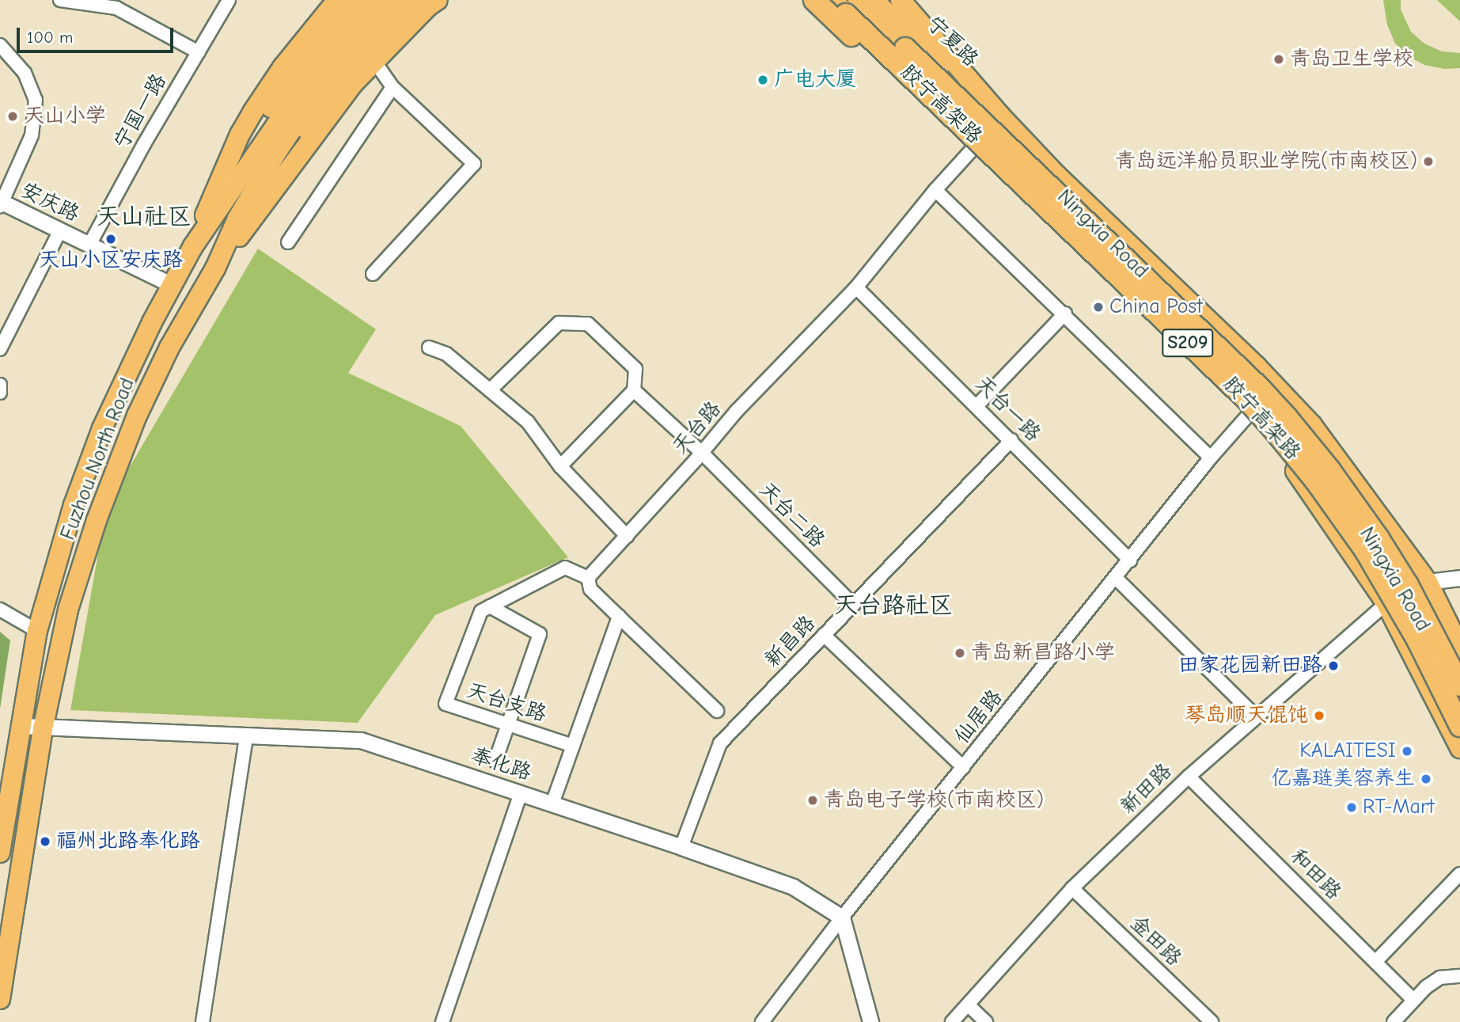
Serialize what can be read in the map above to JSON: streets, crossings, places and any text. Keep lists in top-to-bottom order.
{
  "streets": {
    "highway": ["胶宁高架路", "S209"],
    "main road": ["宁夏路", "Ningxia Road", "Fuzhou North Road"],
    "street": [
      "宁国一路",
      "安庆路",
      "天台一路",
      "天台路",
      "天台二路",
      "新昌路",
      "天台支路",
      "仙居路",
      "奉化路",
      "新田路",
      "和田路",
      "金田路"
    ]
  },
  "crossings": [
    ["宁夏路", "Ningxia Road"],
    ["宁夏路", "天台路"],
    ["胶宁高架路", "Ningxia Road"],
    ["胶宁高架路", "天台路"],
    ["宁国一路", "安庆路"],
    ["安庆路", "Fuzhou North Road"],
    ["Ningxia Road", "天台路"],
    ["Ningxia Road", "仙居路"],
    ["Ningxia Road", "新田路"],
    ["天台一路", "天台路"],
    ["天台一路", "新昌路"],
    ["天台一路", "仙居路"],
    ["天台路", "天台二路"],
    ["天台路", "天台支路"],
    ["Fuzhou North Road", "奉化路"],
    ["天台二路", "新昌路"],
    ["新昌路", "奉化路"],
    ["仙居路", "奉化路"],
    ["新田路", "和田路"],
    ["新田路", "金田路"]
  ],
  "districts": ["天山社区", "天台路社区"],
  "places": [
    "青岛卫生学校",
    "广电大厦",
    "天山小学",
    "青岛远洋船员职业学院(市南校区)",
    "天山小区安庆路",
    "China Post",
    "青岛新昌路小学",
    "田家花园新田路",
    "琴岛顺天馄饨",
    "KALAITESI",
    "亿嘉琏美容养生",
    "青岛电子学校(市南校区)",
    "RT-Mart",
    "福州北路奉化路"
  ],
  "scale_bar": "100 m"
}
